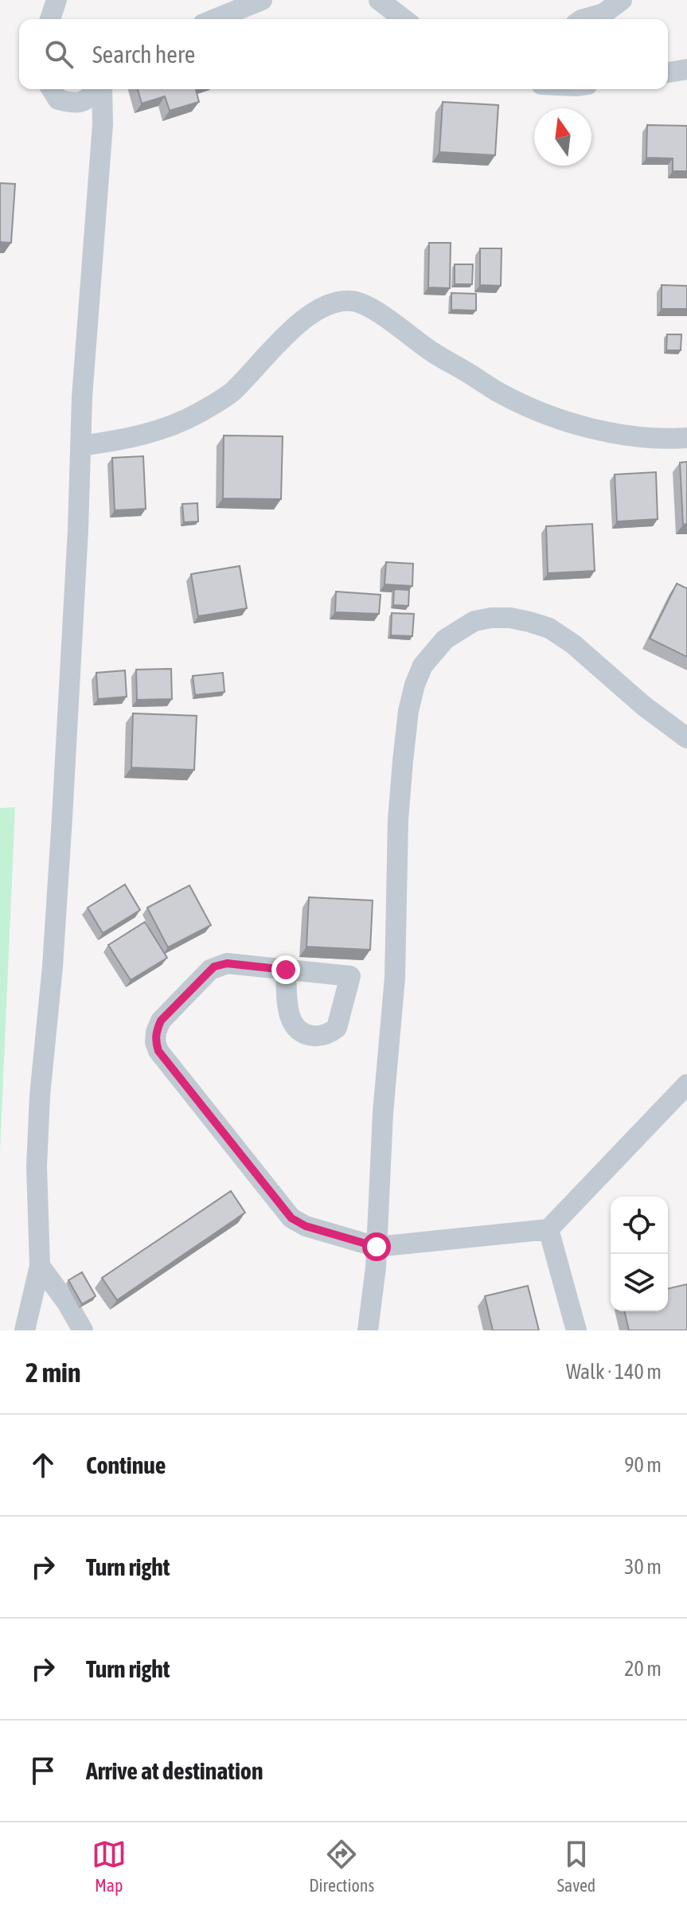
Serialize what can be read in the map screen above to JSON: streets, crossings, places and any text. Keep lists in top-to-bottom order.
{
  "north": "top",
  "page": {
    "search": "Search here",
    "heading": ["2 min", "Walk · 140 m"],
    "list": [
      ["Continue", "90 m"],
      ["Turn right", "30 m"],
      ["Turn right", "20 m"],
      "Arrive at destination"
    ],
    "nav": ["Map", "Directions", "Saved"]
  }
}
